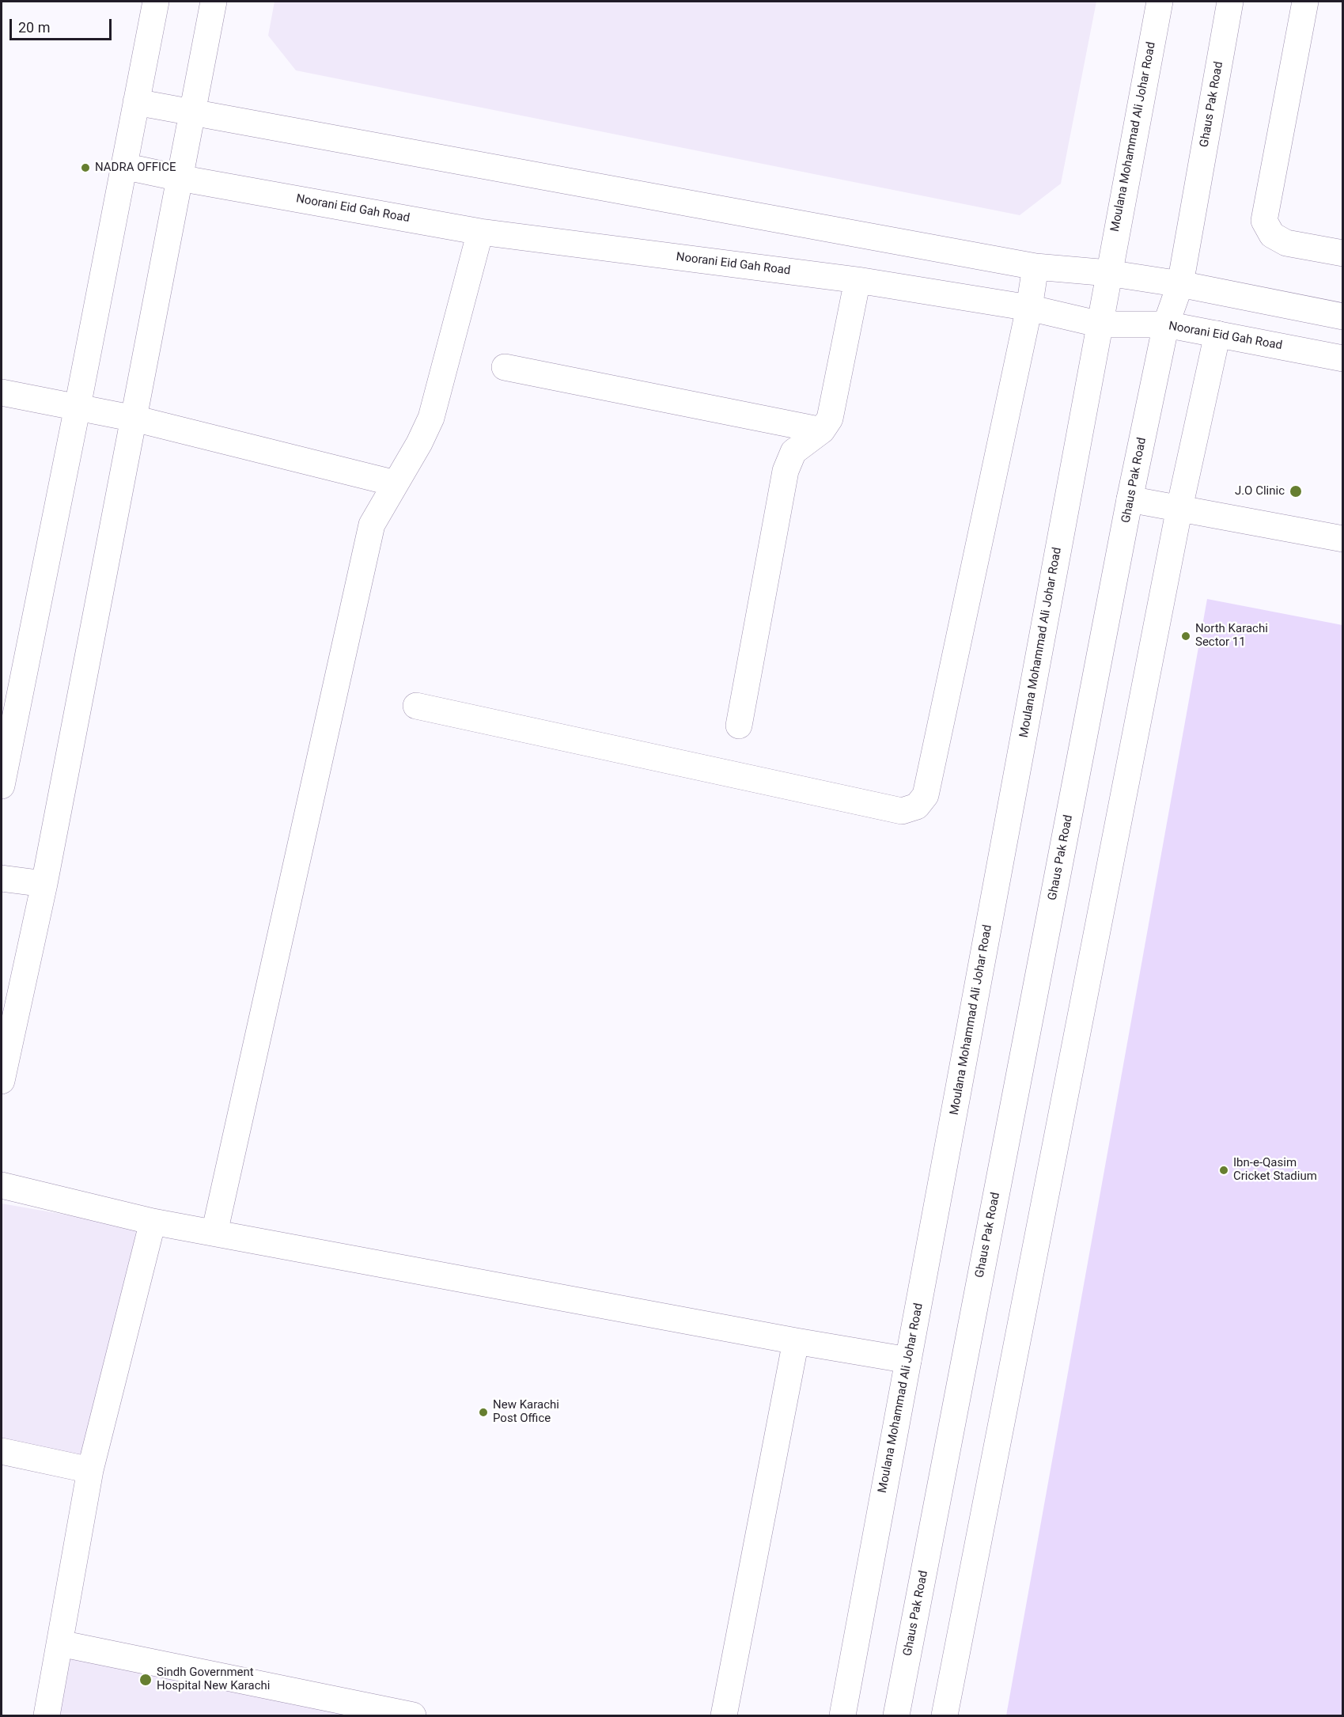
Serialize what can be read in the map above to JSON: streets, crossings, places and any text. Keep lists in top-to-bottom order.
{
  "streets": {
    "street": ["Ghaus Pak Road", "Moulana Mohammad Ali Johar Road", "Noorani Eid Gah Road"]
  },
  "crossings": [
    ["Ghaus Pak Road", "Noorani Eid Gah Road"],
    ["Moulana Mohammad Ali Johar Road", "Noorani Eid Gah Road"]
  ],
  "places": [
    "NADRA OFFICE",
    "J.O Clinic",
    "North Karachi Sector 11",
    "Ibn-e-Qasim Cricket Stadium",
    "New Karachi Post Office",
    "Sindh Government Hospital New Karachi"
  ],
  "scale_bar": "20 m"
}
